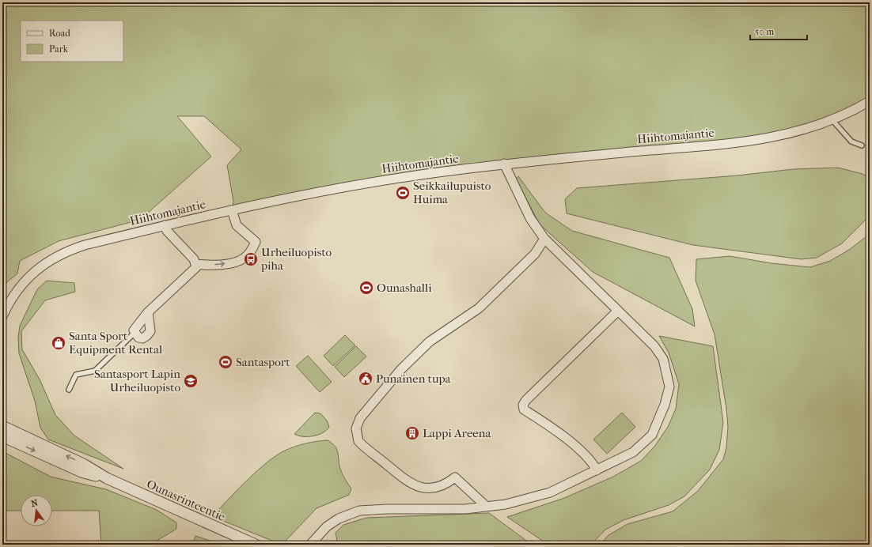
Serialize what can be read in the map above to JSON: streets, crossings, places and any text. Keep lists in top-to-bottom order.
{
  "streets": {
    "street": ["Hiihtomajantie", "Ounasrinteentie"]
  },
  "places": {
    "sports": ["Seikkailupuisto Huima", "Ounashalli", "Santasport"],
    "bus stop": ["Urheiluopisto piha"],
    "shop": ["Santa Sport Equipment Rental"],
    "public building": ["Punainen tupa"],
    "school or university": ["Santasport Lapin Urheiluopisto"],
    "building": ["Lappi Areena"]
  },
  "legend": ["Road", "Park"],
  "scale_bar": "50 m",
  "north": "top"
}
